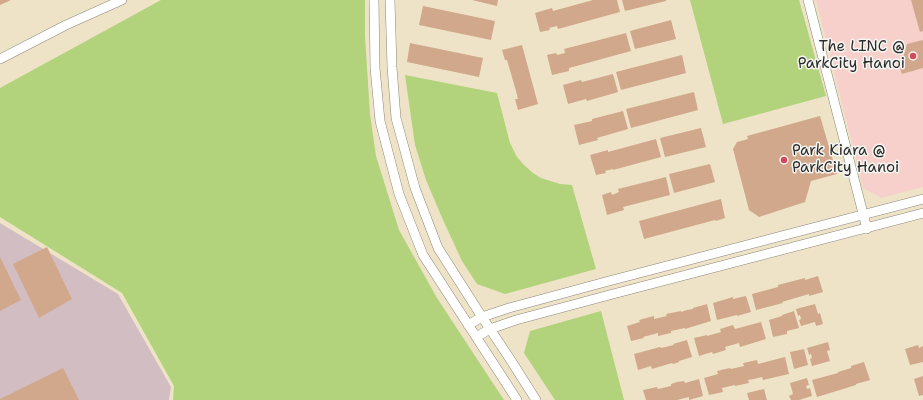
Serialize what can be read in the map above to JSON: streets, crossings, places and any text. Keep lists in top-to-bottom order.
{
  "places": ["The LINC @ ParkCity Hanoi", "Park Kiara @ ParkCity Hanoi"]
}
